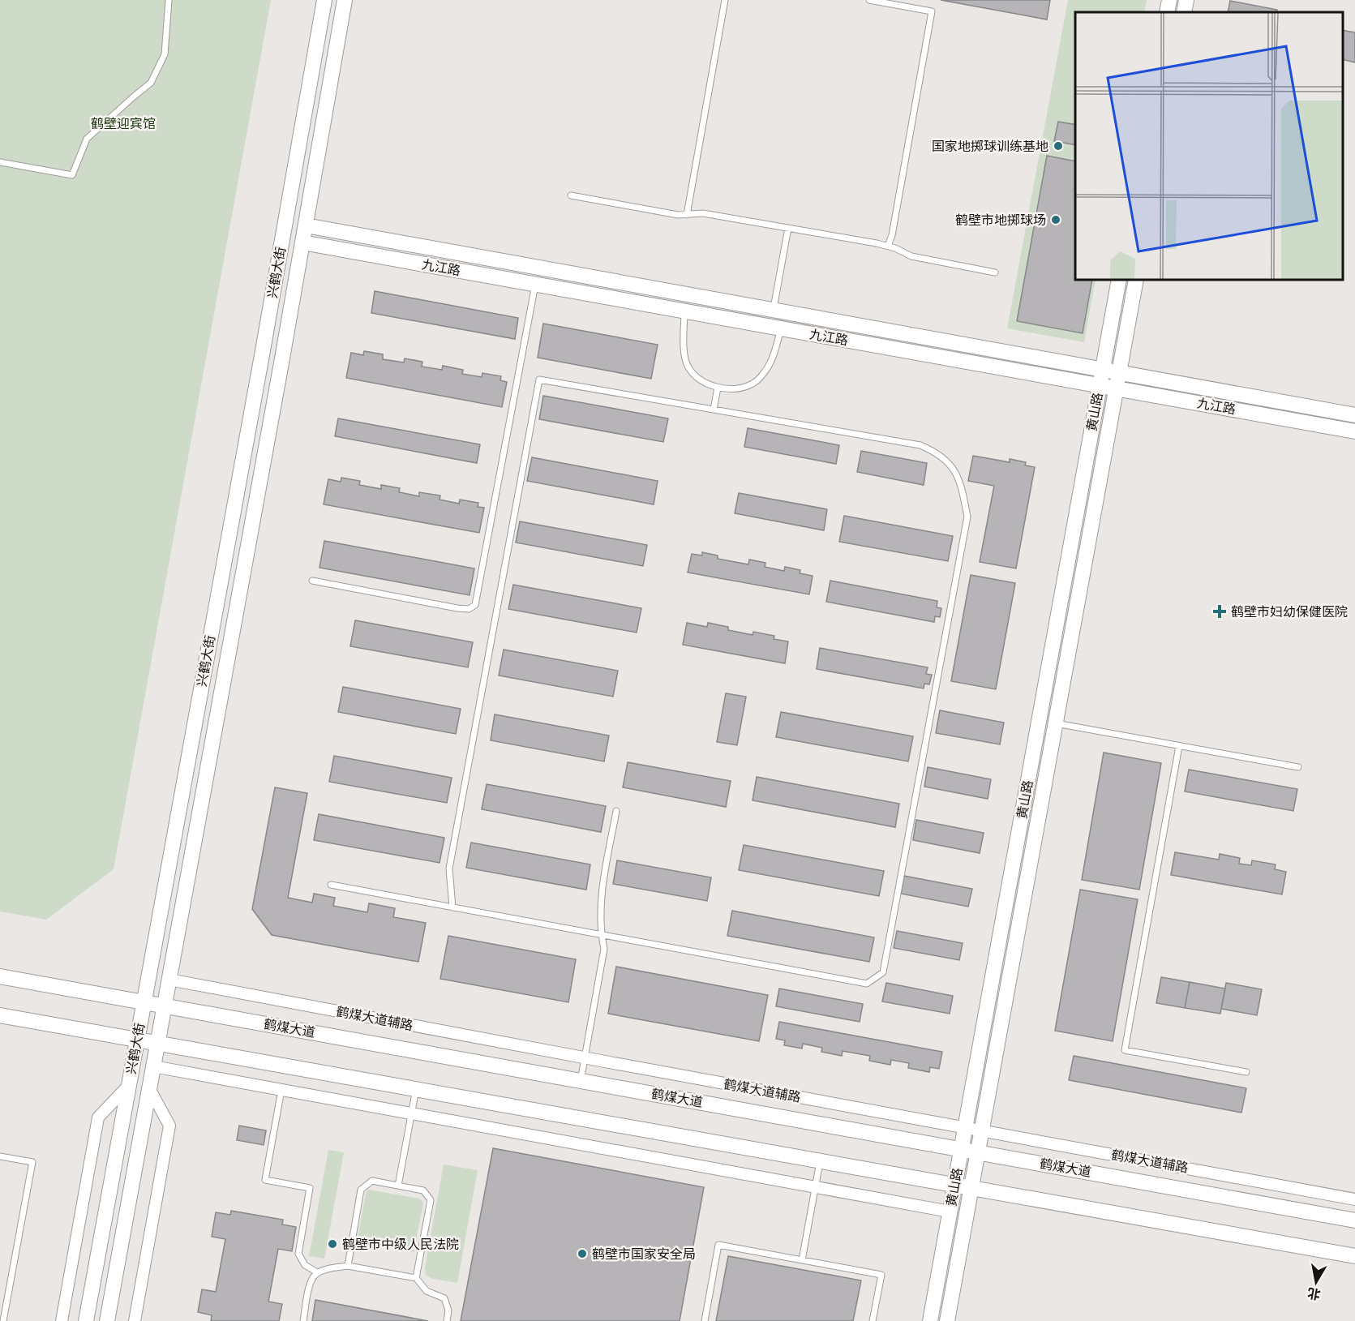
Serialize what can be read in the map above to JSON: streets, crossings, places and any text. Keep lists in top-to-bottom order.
{
  "streets": {
    "main road": [
      "九江路",
      "兴鹤大街",
      "黄山路",
      "鹤煤大道"
    ],
    "street": ["鹤煤大道辅路"]
  },
  "crossings": [
    ["九江路", "兴鹤大街"],
    ["九江路", "黄山路"],
    ["兴鹤大街", "鹤煤大道辅路"],
    ["兴鹤大街", "鹤煤大道"],
    ["黄山路", "鹤煤大道辅路"],
    ["黄山路", "鹤煤大道"]
  ],
  "parks": ["鹤壁迎宾馆"],
  "places": {
    "other": [
      "国家地掷球训练基地",
      "鹤壁市地掷球场",
      "鹤壁市中级人民法院",
      "鹤壁市国家安全局"
    ],
    "health": ["鹤壁市妇幼保健医院"]
  },
  "north": "bottom"
}
